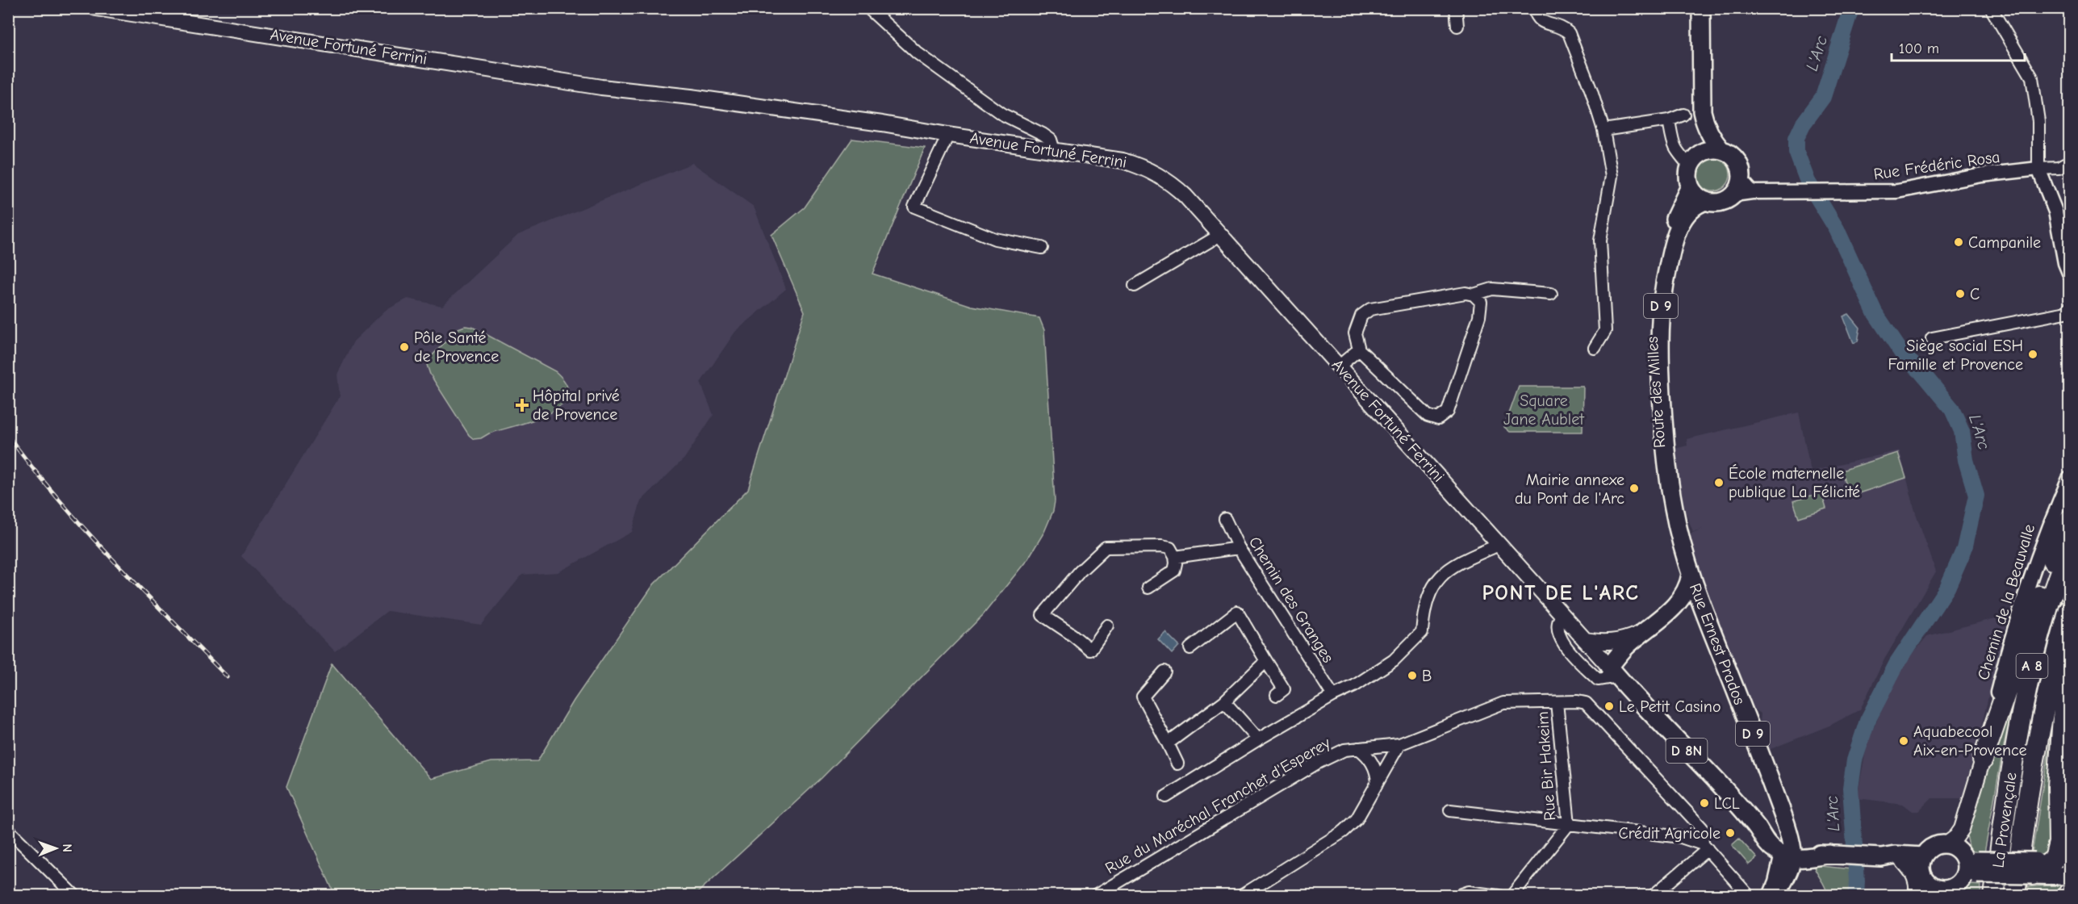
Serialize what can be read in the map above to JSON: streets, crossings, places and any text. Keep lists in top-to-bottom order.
{
  "streets": {
    "highway": ["A 8", "La Provençale"],
    "main road": [
      "Avenue Fortuné Ferrini",
      "D 9",
      "Route des Milles",
      "Chemin de la Beauvalle",
      "Rue Ernest Prados",
      "D 8N"
    ],
    "street": [
      "Rue Frédéric Rosa",
      "Chemin des Granges",
      "Rue Bir Hakeim",
      "Rue du Maréchal Franchet d'Esperey"
    ]
  },
  "crossings": [
    ["Avenue Fortuné Ferrini", "Rue Ernest Prados"],
    ["Rue Frédéric Rosa", "Route des Milles"],
    ["Route des Milles", "Rue Ernest Prados"],
    ["Rue Bir Hakeim", "Rue du Maréchal Franchet d'Esperey"]
  ],
  "districts": ["PONT DE L'ARC"],
  "water": ["L'Arc"],
  "parks": ["Square Jane Aublet"],
  "places": {
    "other": [
      "Campanile",
      "C",
      "Pôle Santé de Provence",
      "Siège social ESH Famille et Provence",
      "École maternelle publique La Félicité",
      "Mairie annexe du Pont de l'Arc",
      "B",
      "Le Petit Casino",
      "Aquabecool Aix-en-Provence",
      "LCL",
      "Crédit Agricole"
    ],
    "health": ["Hôpital privé de Provence"]
  },
  "scale_bar": "100 m",
  "north": "right"
}
